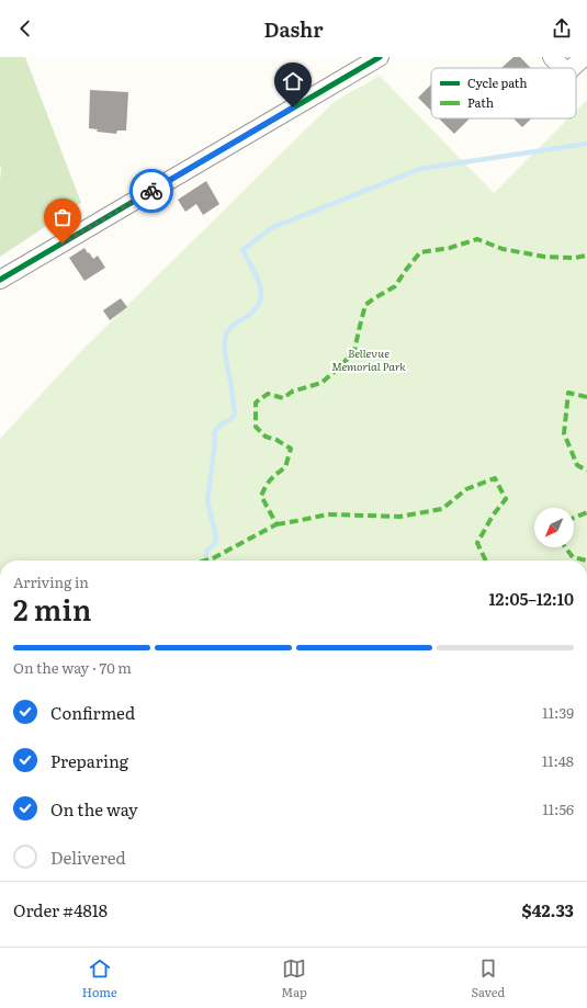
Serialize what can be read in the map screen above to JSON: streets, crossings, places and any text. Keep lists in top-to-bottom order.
{
  "parks": ["Bellevue Memorial Park"],
  "legend": ["Cycle path", "Path"],
  "north": "bottom left",
  "page": {
    "header": "Dashr",
    "heading": ["2 min", "Arriving in", "12:05–12:10"],
    "panel": ["Order #4818", "$42.33"],
    "bar": "On the way · 70 m",
    "list": [
      ["Confirmed", "11:39"],
      ["Preparing", "11:48"],
      ["On the way", "11:56"],
      "Delivered"
    ],
    "tabs": ["Home", "Map", "Saved"]
  }
}
